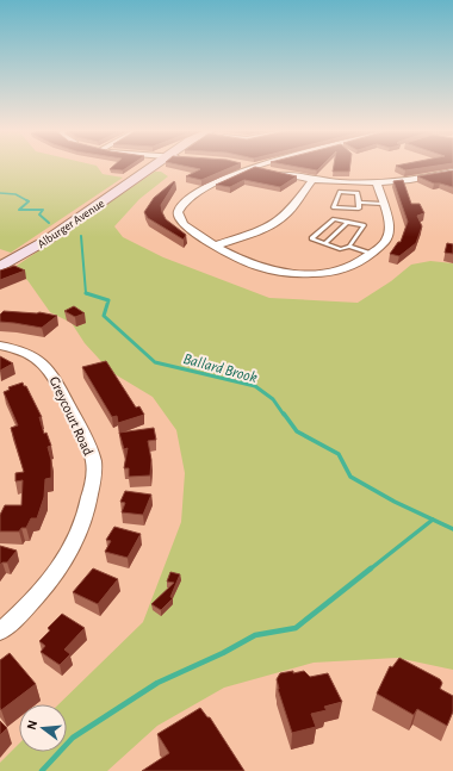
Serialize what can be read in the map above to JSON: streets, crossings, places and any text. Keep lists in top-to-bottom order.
{
  "streets": {
    "street": ["Alburger Avenue", "Greycourt Road"]
  },
  "water": ["Ballard Brook"],
  "north": "left"
}
